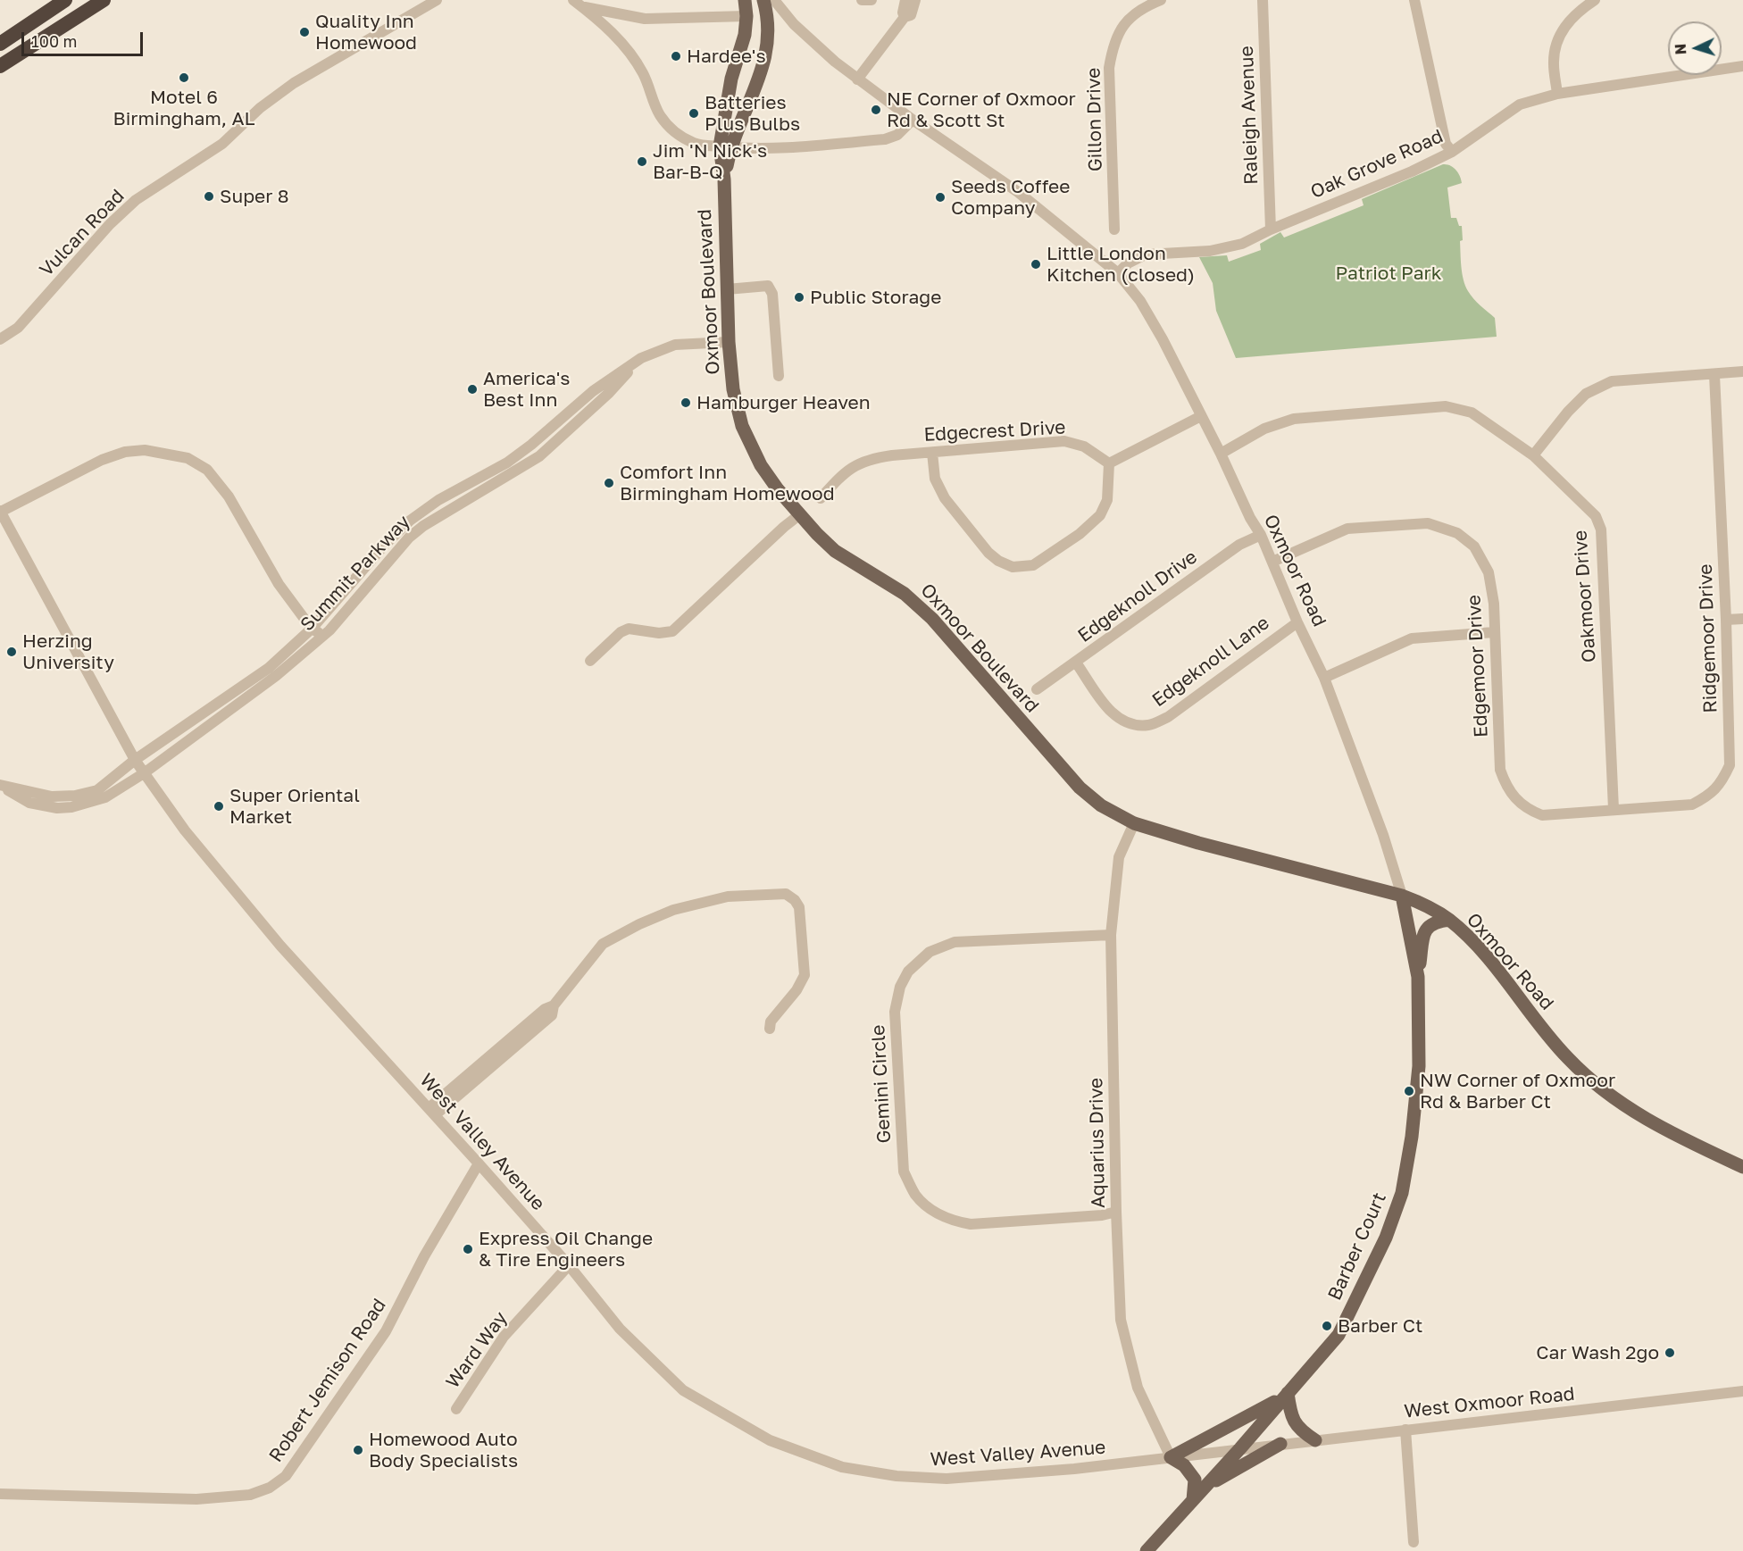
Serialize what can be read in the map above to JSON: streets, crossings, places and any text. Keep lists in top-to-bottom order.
{
  "streets": {
    "main road": ["Oxmoor Boulevard", "Oxmoor Road", "Barber Court"],
    "street": [
      "Raleigh Avenue",
      "Gillon Drive",
      "Oak Grove Road",
      "Vulcan Road",
      "Edgecrest Drive",
      "Summit Parkway",
      "Edgeknoll Drive",
      "Oakmoor Drive",
      "Ridgemoor Drive",
      "Edgeknoll Lane",
      "Edgemoor Drive",
      "Gemini Circle",
      "West Valley Avenue",
      "Aquarius Drive",
      "Ward Way",
      "Robert Jemison Road",
      "West Oxmoor Road"
    ]
  },
  "crossings": [
    ["Raleigh Avenue", "Oak Grove Road"],
    ["Oak Grove Road", "Oxmoor Road"],
    ["Oxmoor Boulevard", "Oxmoor Road"],
    ["Oxmoor Boulevard", "Summit Parkway"],
    ["Oxmoor Boulevard", "Aquarius Drive"],
    ["Oxmoor Boulevard", "Barber Court"],
    ["Oxmoor Road", "Edgeknoll Drive"],
    ["Oxmoor Road", "Oakmoor Drive"],
    ["Oxmoor Road", "Edgeknoll Lane"],
    ["Oxmoor Road", "Edgemoor Drive"],
    ["Oxmoor Road", "Barber Court"],
    ["Summit Parkway", "West Valley Avenue"],
    ["Edgeknoll Drive", "Edgeknoll Lane"],
    ["Oakmoor Drive", "Ridgemoor Drive"],
    ["Oakmoor Drive", "Edgemoor Drive"],
    ["Ridgemoor Drive", "Edgemoor Drive"],
    ["Gemini Circle", "Aquarius Drive"],
    ["West Valley Avenue", "Aquarius Drive"],
    ["West Valley Avenue", "Barber Court"],
    ["West Valley Avenue", "Ward Way"],
    ["West Valley Avenue", "Robert Jemison Road"],
    ["West Valley Avenue", "West Oxmoor Road"],
    ["Barber Court", "West Oxmoor Road"]
  ],
  "parks": ["Patriot Park"],
  "places": [
    "Quality Inn Homewood",
    "Hardee's",
    "Motel 6 Birmingham, AL",
    "NE Corner of Oxmoor Rd & Scott St",
    "Batteries Plus Bulbs",
    "Jim 'N Nick's Bar-B-Q",
    "Super 8",
    "Seeds Coffee Company",
    "Little London Kitchen (closed)",
    "Public Storage",
    "America's Best Inn",
    "Hamburger Heaven",
    "Comfort Inn Birmingham Homewood",
    "Herzing University",
    "Super Oriental Market",
    "NW Corner of Oxmoor Rd & Barber Ct",
    "Express Oil Change & Tire Engineers",
    "Barber Ct",
    "Car Wash 2go",
    "Homewood Auto Body Specialists"
  ],
  "scale_bar": "100 m",
  "north": "left"
}
